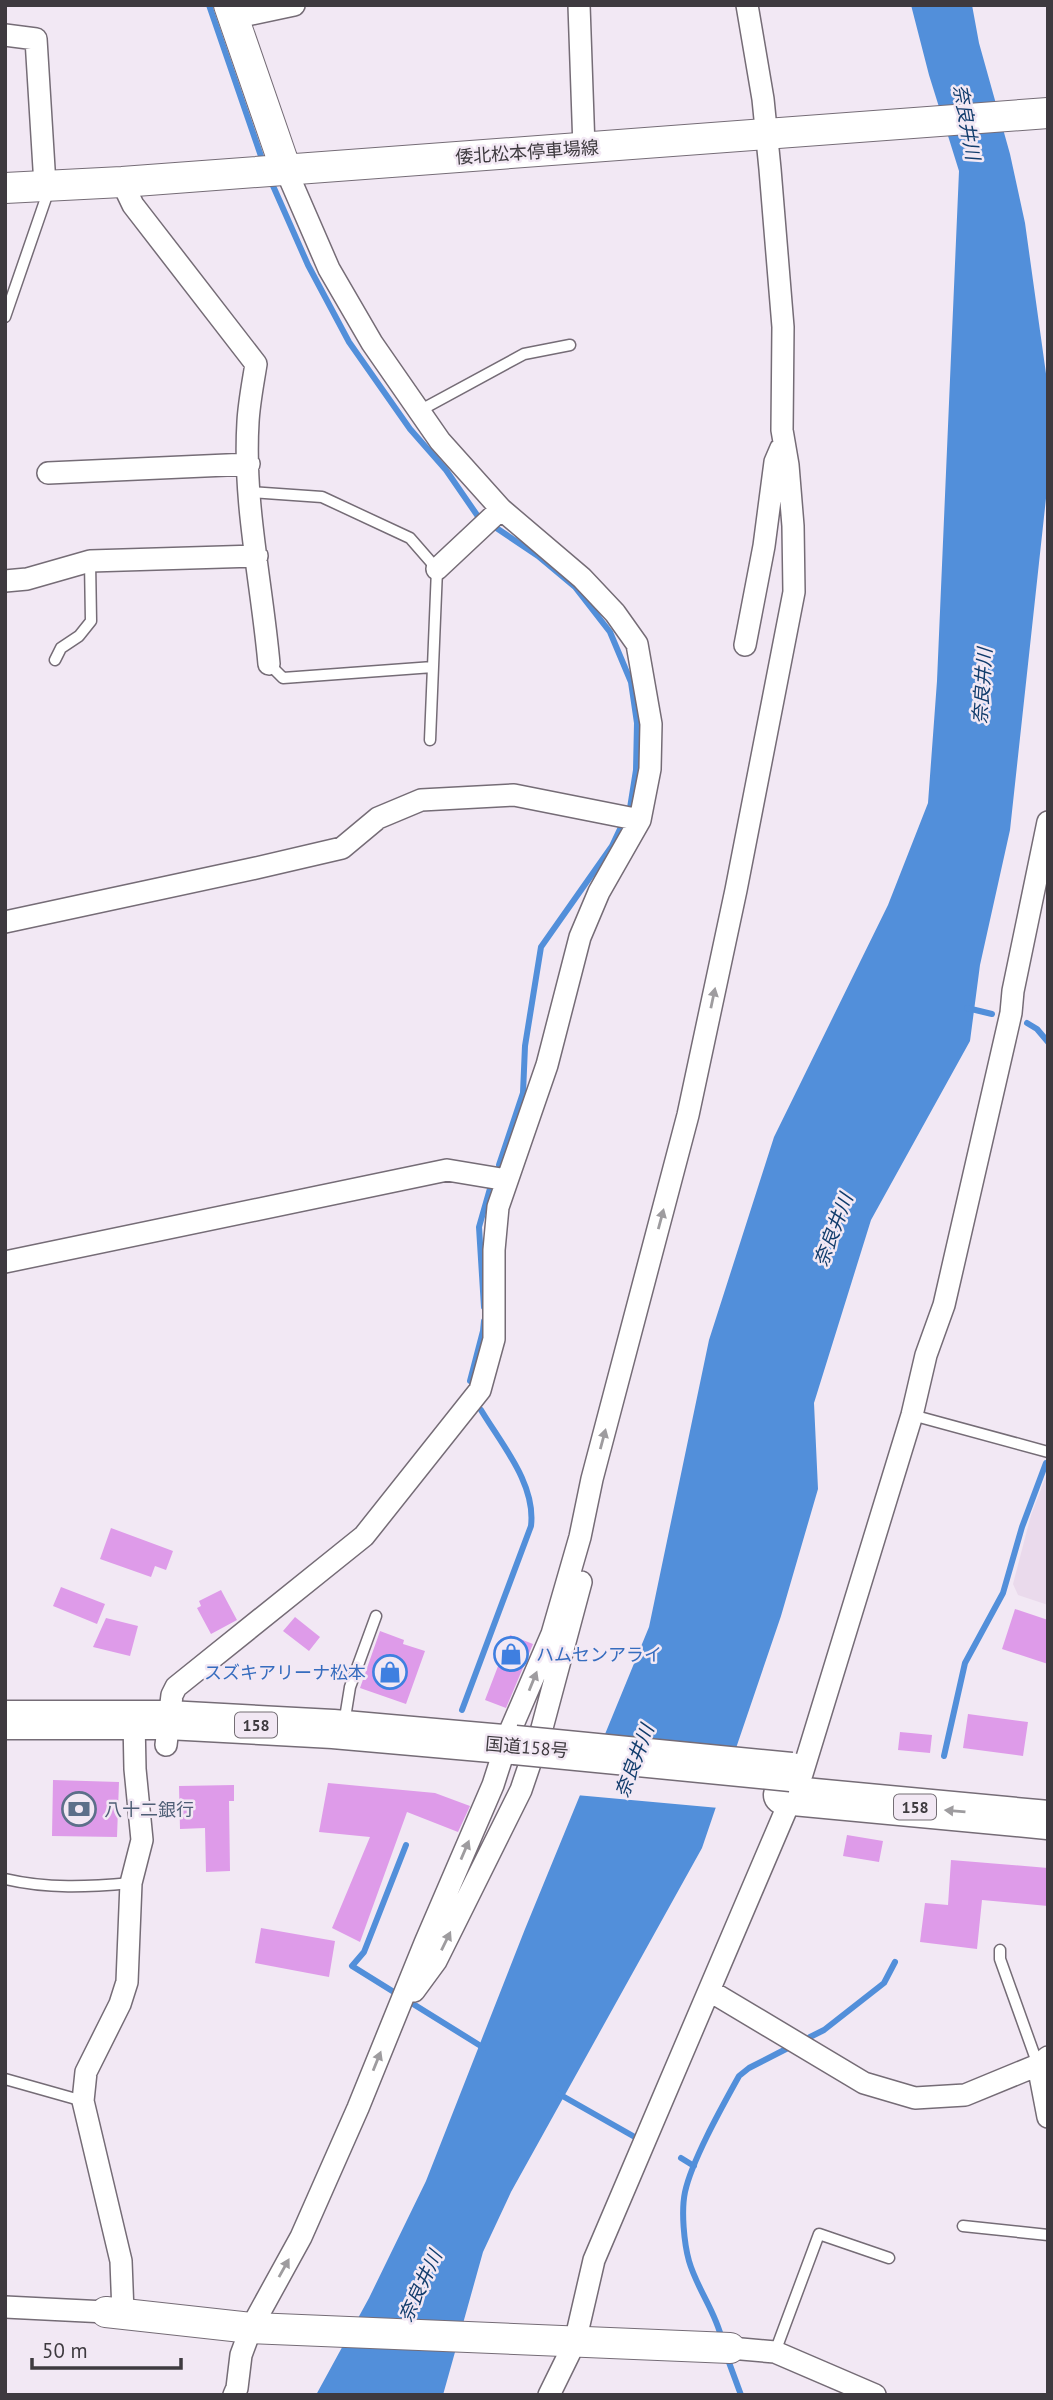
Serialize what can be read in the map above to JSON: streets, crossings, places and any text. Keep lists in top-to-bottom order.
{
  "streets": {
    "highway": ["158", "国道158号"],
    "main road": ["倭北松本停車場線"]
  },
  "water": ["奈良井川"],
  "places": {
    "shop": ["ハムセンアライ", "スズキアリーナ松本"],
    "bank": ["八十二銀行"]
  },
  "scale_bar": "50 m"
}
